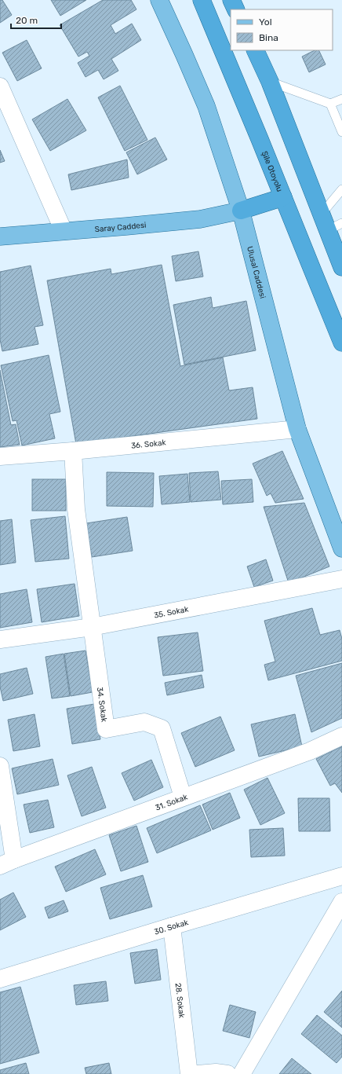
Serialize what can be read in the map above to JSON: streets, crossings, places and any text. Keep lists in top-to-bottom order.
{
  "streets": {
    "highway": ["Şile Otoyolu"],
    "main road": ["Saray Caddesi", "Ulusal Caddesi"],
    "street": [
      "36. Sokak",
      "35. Sokak",
      "34. Sokak",
      "31. Sokak",
      "30. Sokak",
      "28. Sokak"
    ]
  },
  "crossings": [
    ["Saray Caddesi", "Ulusal Caddesi"],
    ["Ulusal Caddesi", "36. Sokak"],
    ["35. Sokak", "34. Sokak"],
    ["34. Sokak", "31. Sokak"],
    ["30. Sokak", "28. Sokak"]
  ],
  "legend": ["Yol", "Bina"],
  "scale_bar": "20 m"
}
